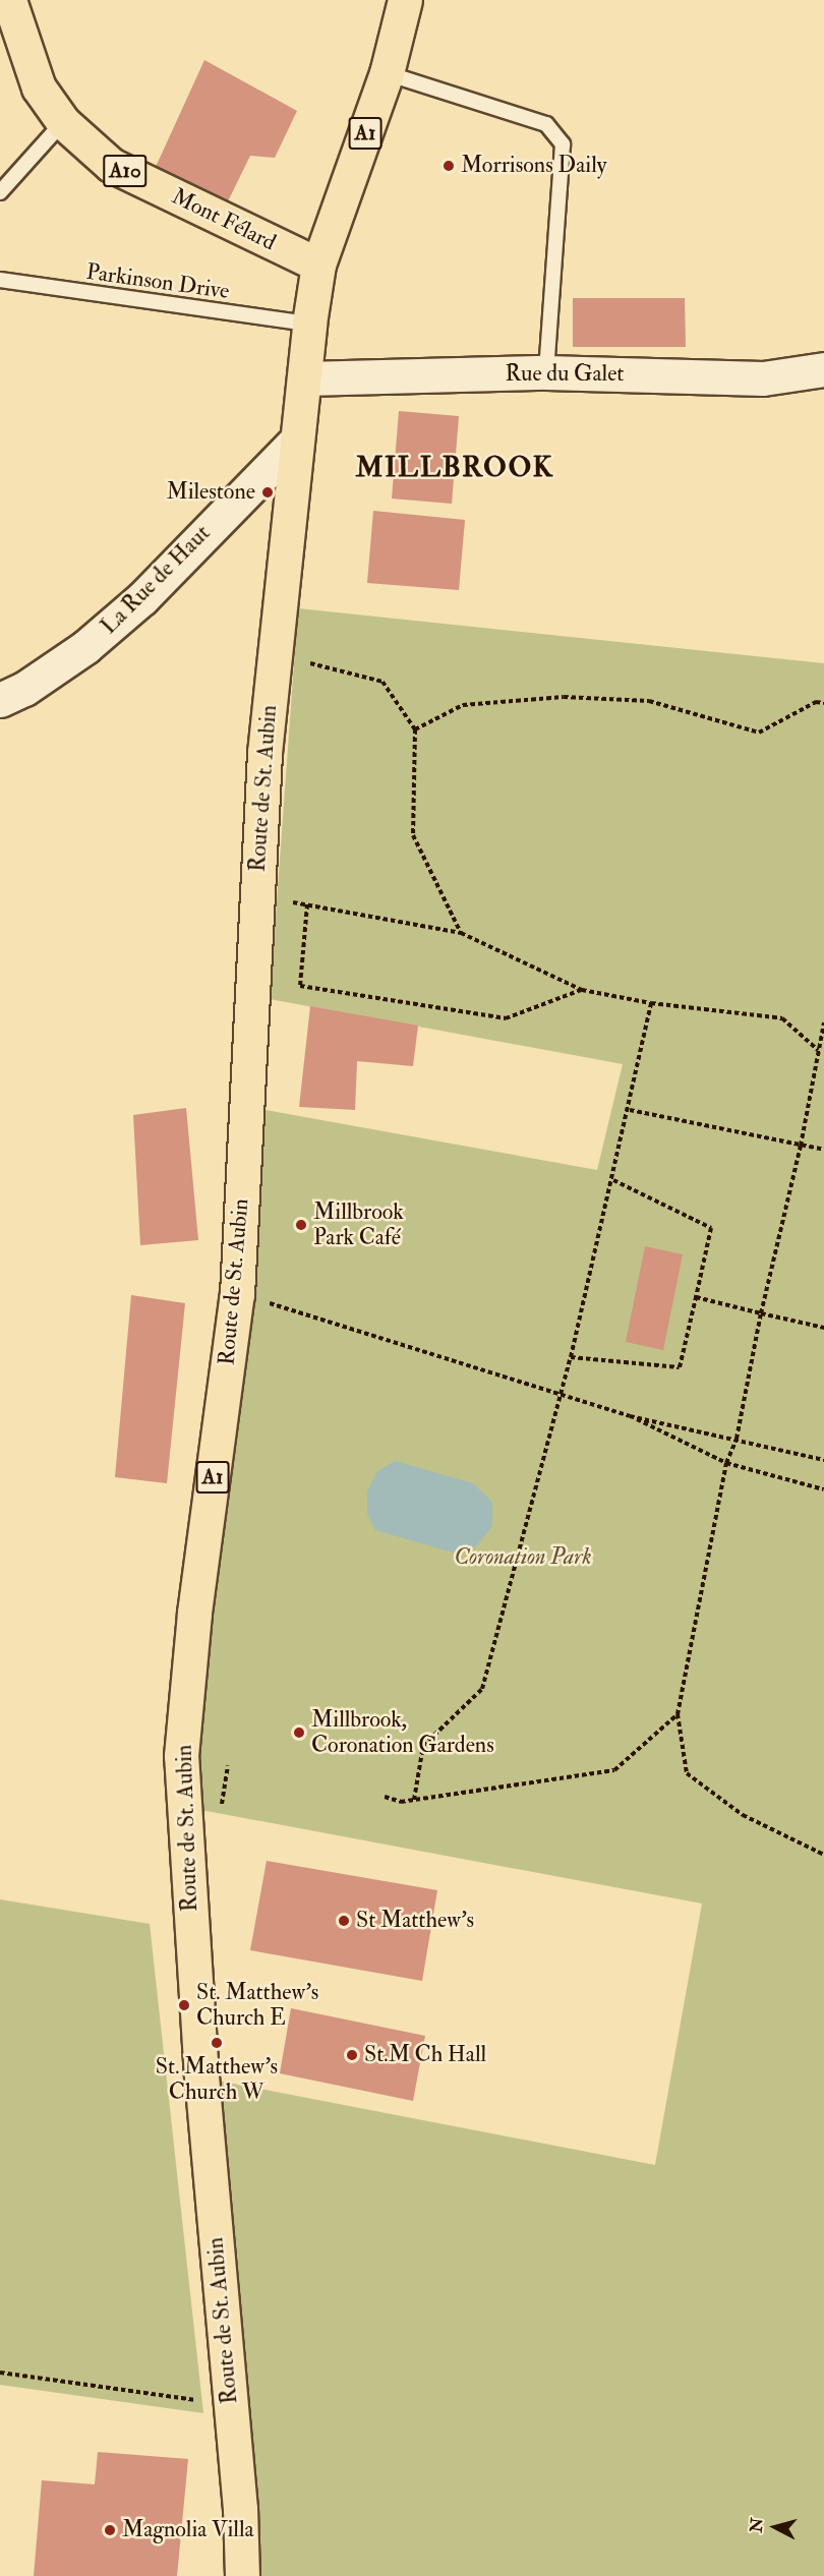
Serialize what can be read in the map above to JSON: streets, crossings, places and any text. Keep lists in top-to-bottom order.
{
  "streets": {
    "main road": [
      "A1",
      "A10",
      "Mont Félard",
      "Rue du Galet",
      "La Rue de Haut",
      "Route de St. Aubin"
    ],
    "lane": ["Parkinson Drive"]
  },
  "crossings": [
    ["Mont Félard", "Route de St. Aubin"],
    ["Parkinson Drive", "Route de St. Aubin"],
    ["Rue du Galet", "Route de St. Aubin"],
    ["La Rue de Haut", "Route de St. Aubin"]
  ],
  "districts": ["MILLBROOK"],
  "parks": ["Coronation Park"],
  "places": [
    "Morrisons Daily",
    "Milestone",
    "Millbrook Park Café",
    "Millbrook, Coronation Gardens",
    "St Matthew's",
    "St. Matthew's Church E",
    "St. Matthew's Church W",
    "St.M Ch Hall",
    "Magnolia Villa"
  ],
  "north": "left"
}
